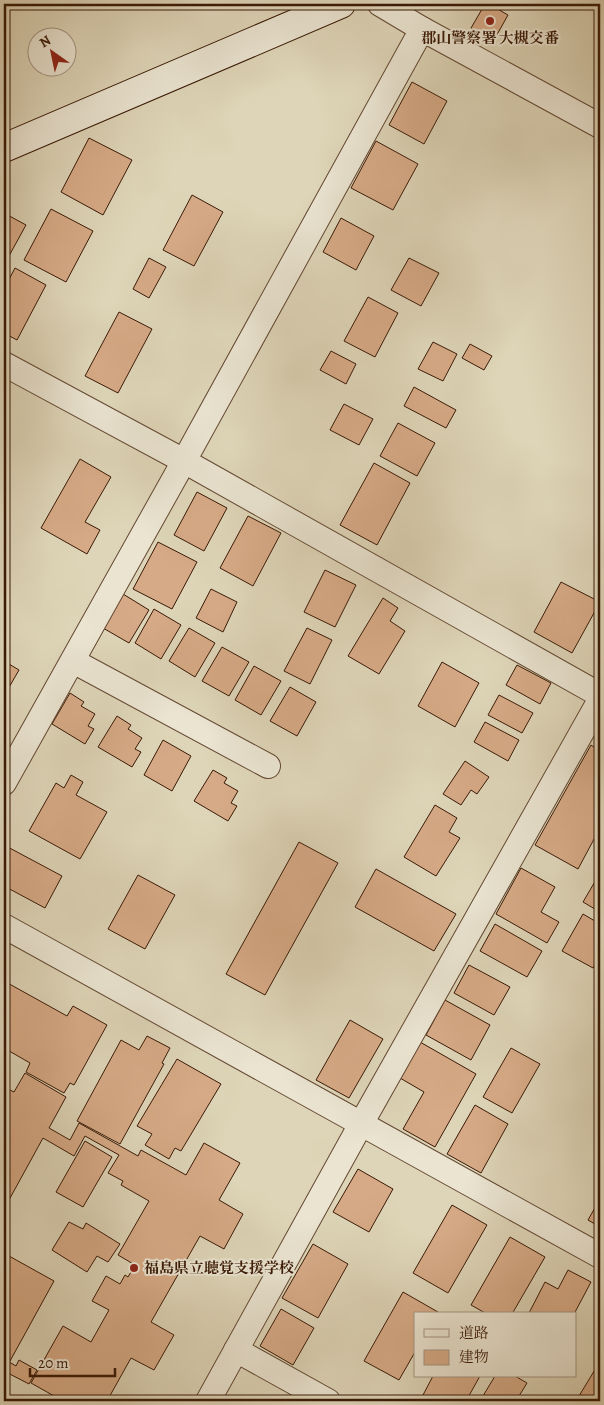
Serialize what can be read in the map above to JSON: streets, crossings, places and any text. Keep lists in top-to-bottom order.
{
  "places": ["郡山警察署 大槻交番", "福島県立聴覚支援学校"],
  "legend": ["道路", "建物"],
  "scale_bar": "20 m",
  "north": "top left"
}
